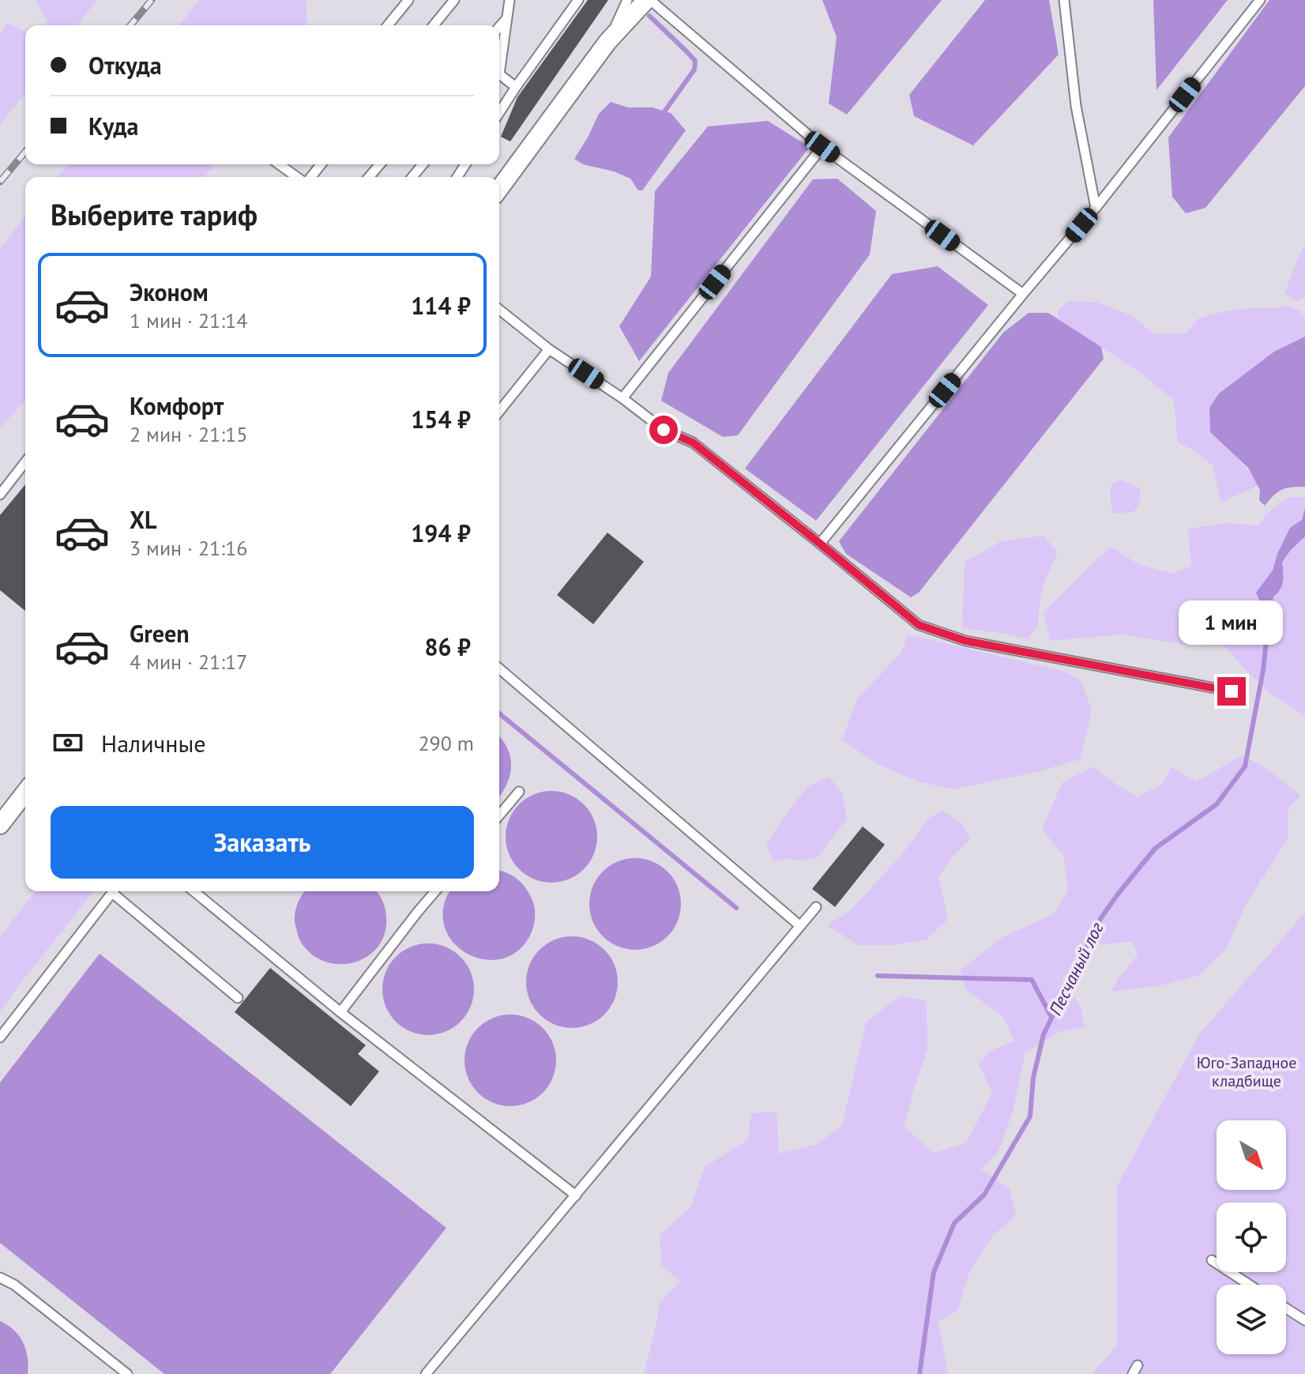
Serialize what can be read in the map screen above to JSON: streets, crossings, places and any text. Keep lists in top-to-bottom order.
{
  "water": ["Песчаный лог"],
  "parks": ["Юго-Западное кладбище"],
  "north": "bottom right",
  "page": {
    "banner": ["Откуда", "Куда"],
    "heading": "Выберите тариф",
    "list": [
      {
        "name": "Эконом",
        "note": "1 мин · 21:14",
        "value": "114 ₽"
      },
      {
        "name": "Комфорт",
        "note": "2 мин · 21:15",
        "value": "154 ₽"
      },
      {
        "name": "XL",
        "note": "3 мин · 21:16",
        "value": "194 ₽"
      },
      {
        "name": "Green",
        "note": "4 мин · 21:17",
        "value": "86 ₽"
      }
    ],
    "bubble": "1 мин",
    "pay": ["Наличные", "290 m"],
    "buttons": "Заказать"
  }
}
